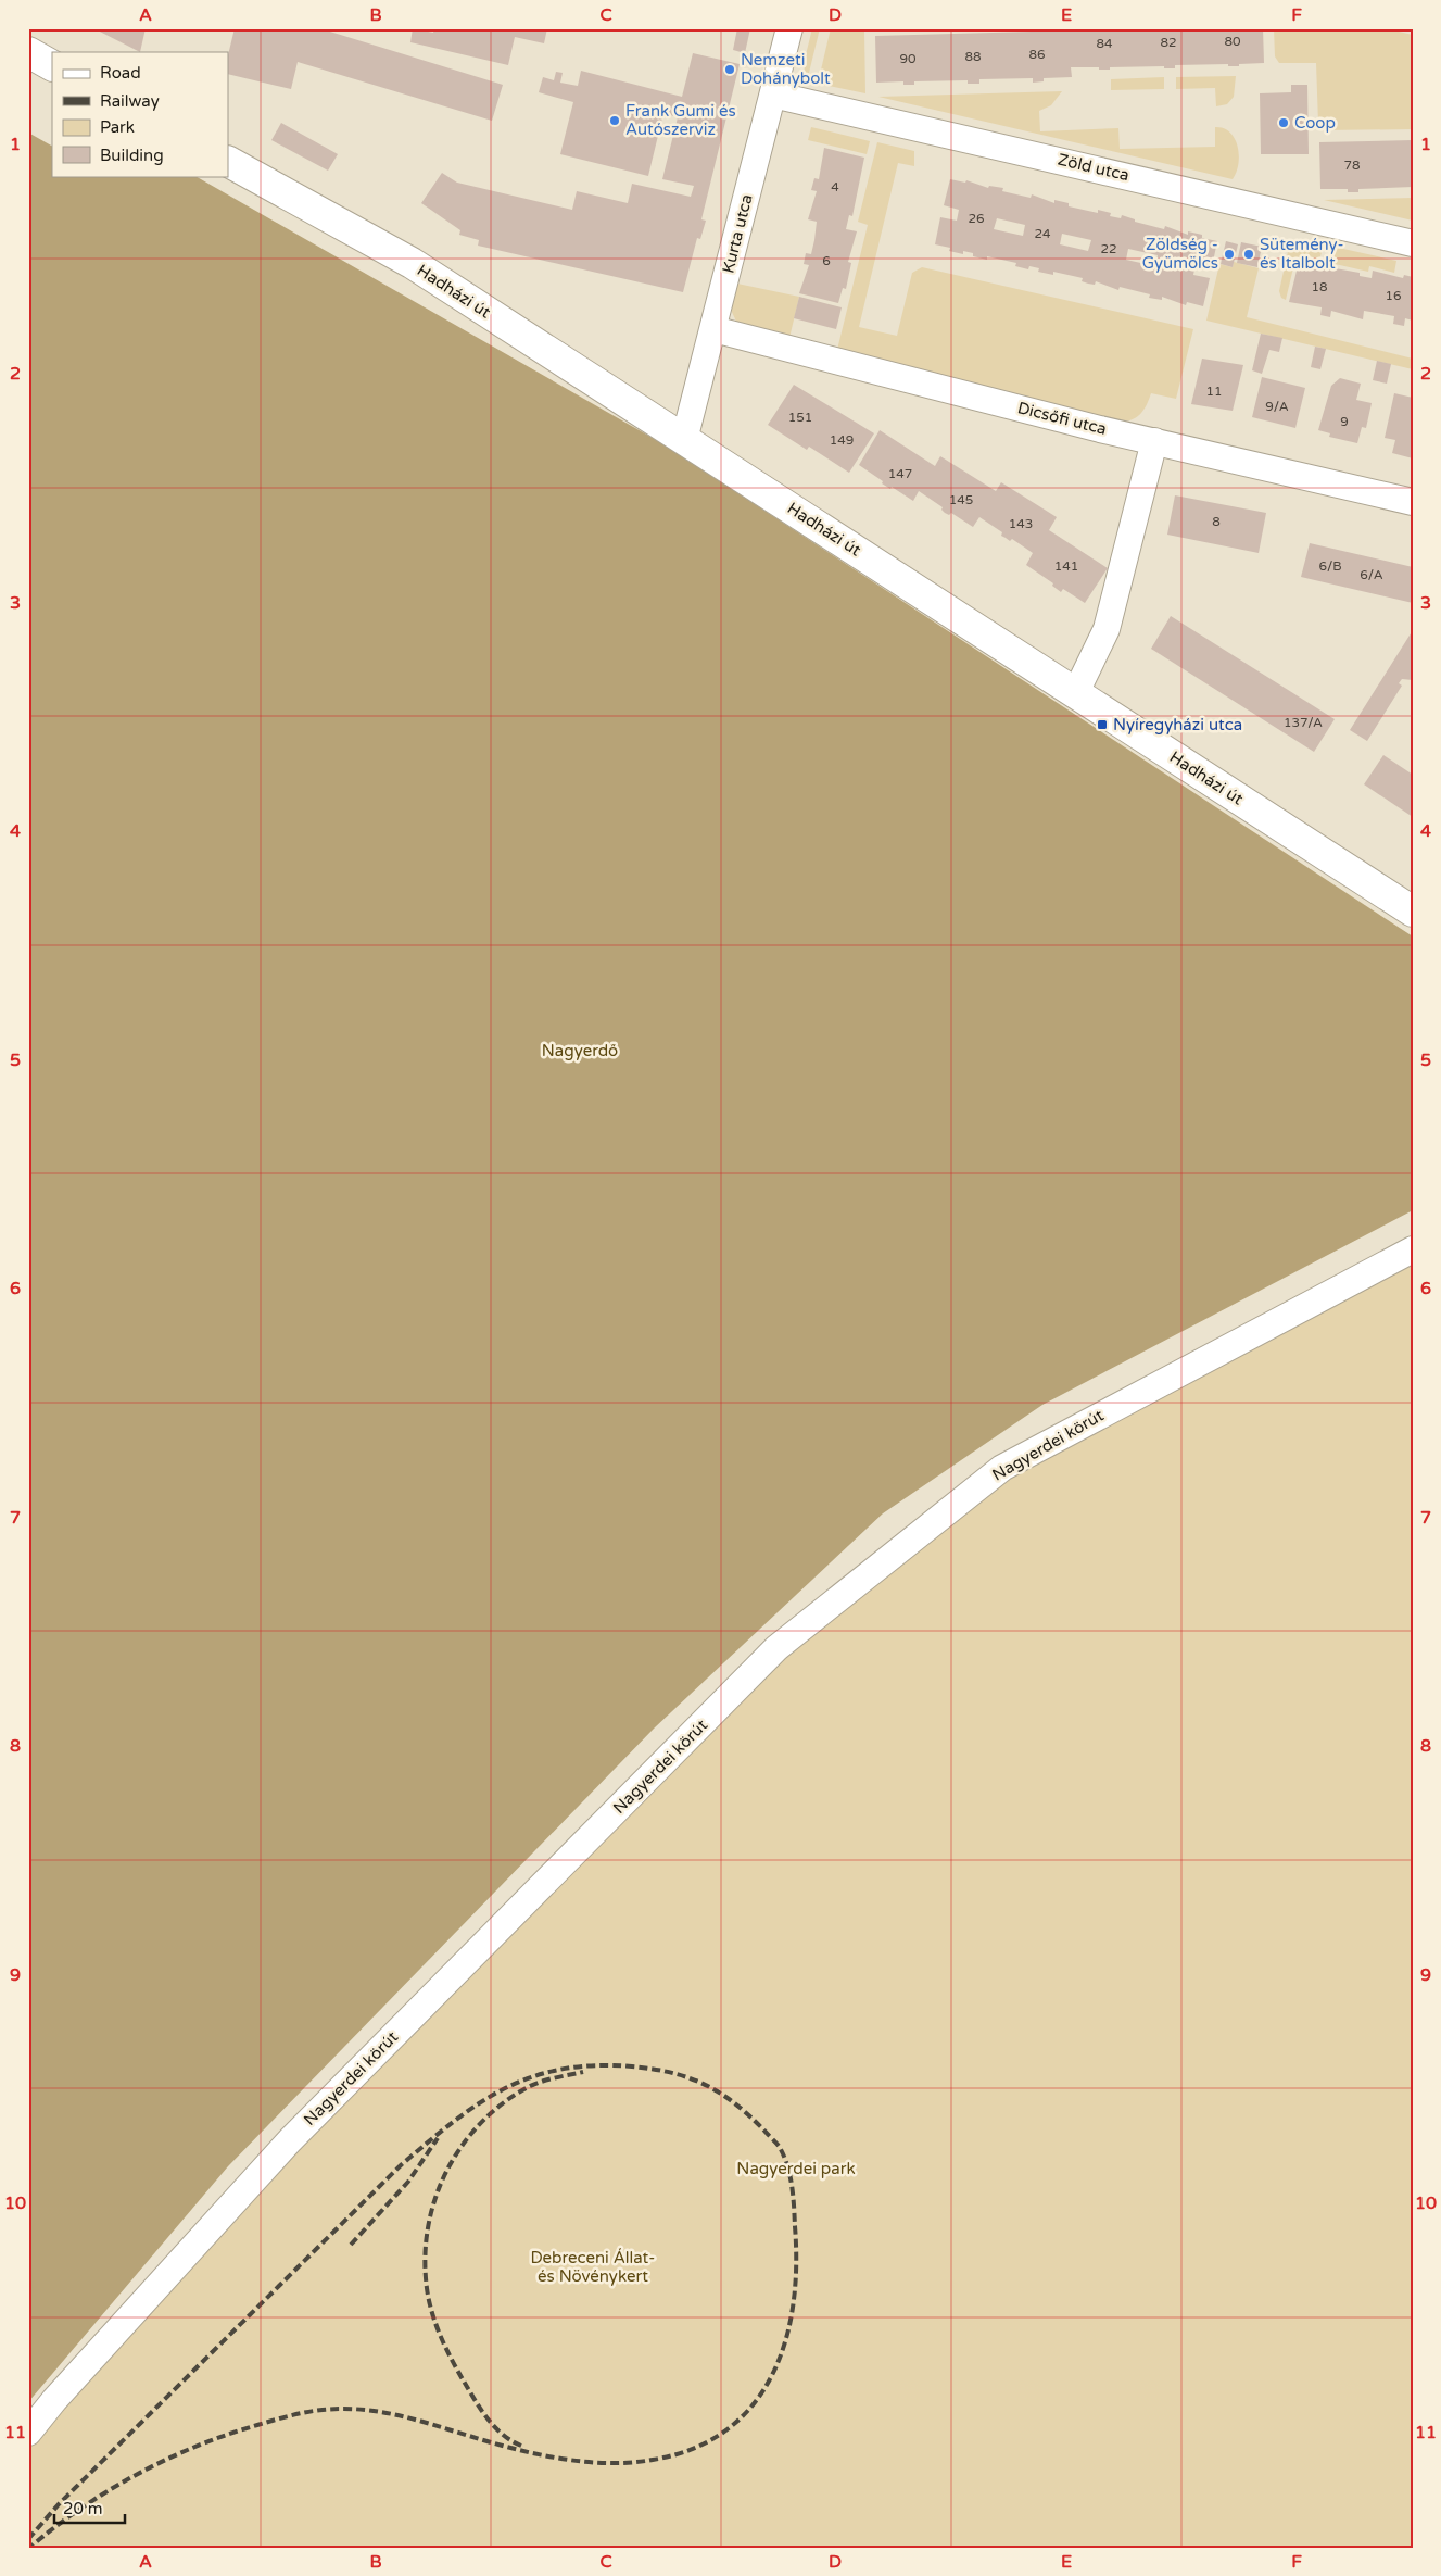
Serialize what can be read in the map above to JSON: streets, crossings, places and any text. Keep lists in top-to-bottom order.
{
  "streets": {
    "street": [
      "Zöld utca",
      "Kurta utca",
      "Hadházi út",
      "Dicsőfi utca",
      "Nagyerdei körút"
    ]
  },
  "crossings": [
    ["Zöld utca", "Kurta utca"],
    ["Kurta utca", "Hadházi út"],
    ["Kurta utca", "Dicsőfi utca"]
  ],
  "parks": ["Nagyerdő", "Nagyerdei park", "Debreceni Állat- és Növénykert"],
  "places": {
    "other": [
      "Nemzeti Dohánybolt",
      "Frank Gumi és Autószerviz",
      "Coop",
      "Zöldség - Gyümölcs",
      "Sütemény- és Italbolt"
    ],
    "transit": ["Nyíregyházi utca"]
  },
  "house_numbers": [
    "80",
    "82",
    "84",
    "86",
    "88",
    "90",
    "78",
    "4",
    "26",
    "24",
    "22",
    "6",
    "18",
    "16",
    "11",
    "9/A",
    "151",
    "9",
    "149",
    "147",
    "145",
    "8",
    "143",
    "141",
    "6/B",
    "6/A",
    "137/A"
  ],
  "legend": [
    "Road",
    "Railway",
    "Park",
    "Building"
  ],
  "scale_bar": "20 m",
  "grid": {
    "columns": [
      "A",
      "B",
      "C",
      "D",
      "E",
      "F"
    ],
    "rows": [
      "1",
      "2",
      "3",
      "4",
      "5",
      "6",
      "7",
      "8",
      "9",
      "10",
      "11"
    ]
  }
}
